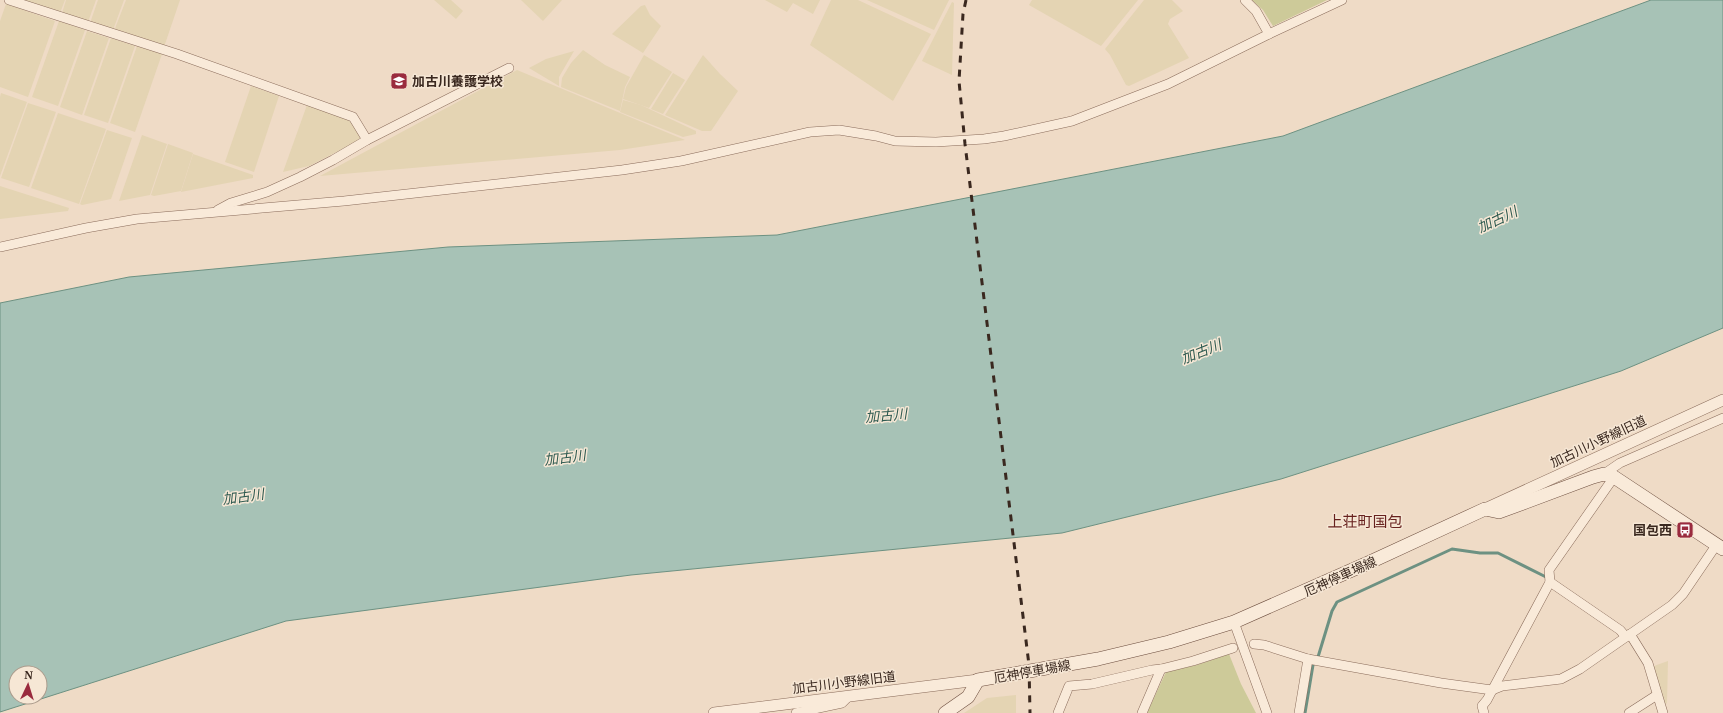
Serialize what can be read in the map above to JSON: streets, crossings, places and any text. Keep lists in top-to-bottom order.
{
  "streets": {
    "main road": ["厄神停車場線"],
    "street": ["加古川小野線旧道"]
  },
  "crossings": [
    ["加古川小野線旧道", "厄神停車場線"]
  ],
  "districts": ["上荘町国包"],
  "water": ["加古川"],
  "places": {
    "school or university": ["加古川養護学校"],
    "bus stop": ["国包西"]
  },
  "north": "top"
}
